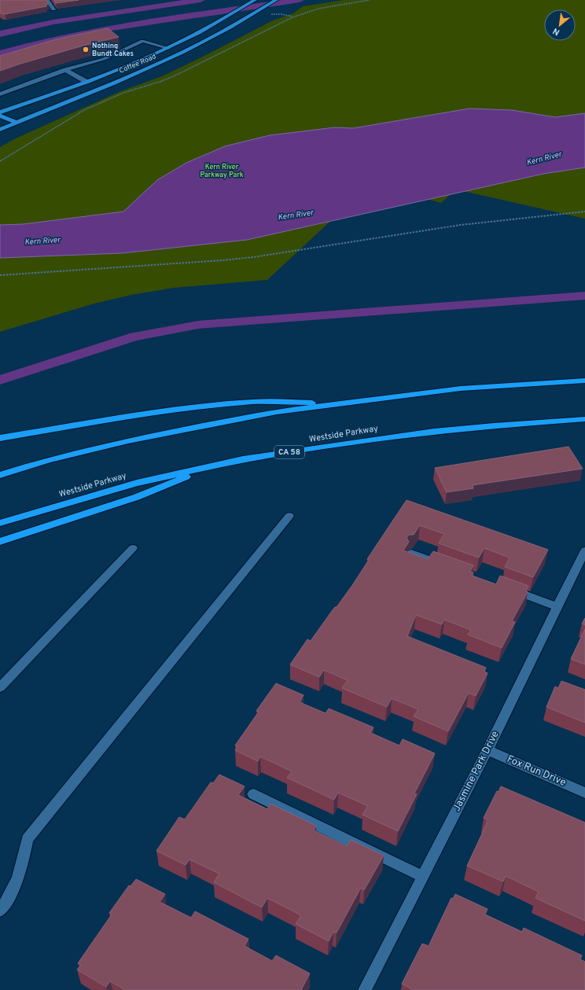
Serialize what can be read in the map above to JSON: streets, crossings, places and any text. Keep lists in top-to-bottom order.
{
  "streets": {
    "highway": ["Westside Parkway", "CA 58"],
    "main road": ["Coffee Road"],
    "street": ["Jasmine Park Drive", "Fox Run Drive"]
  },
  "crossings": [
    ["Jasmine Park Drive", "Fox Run Drive"]
  ],
  "water": ["Kern River"],
  "parks": ["Kern River Parkway Park"],
  "places": ["Nothing Bundt Cakes"],
  "north": "bottom left"
}
